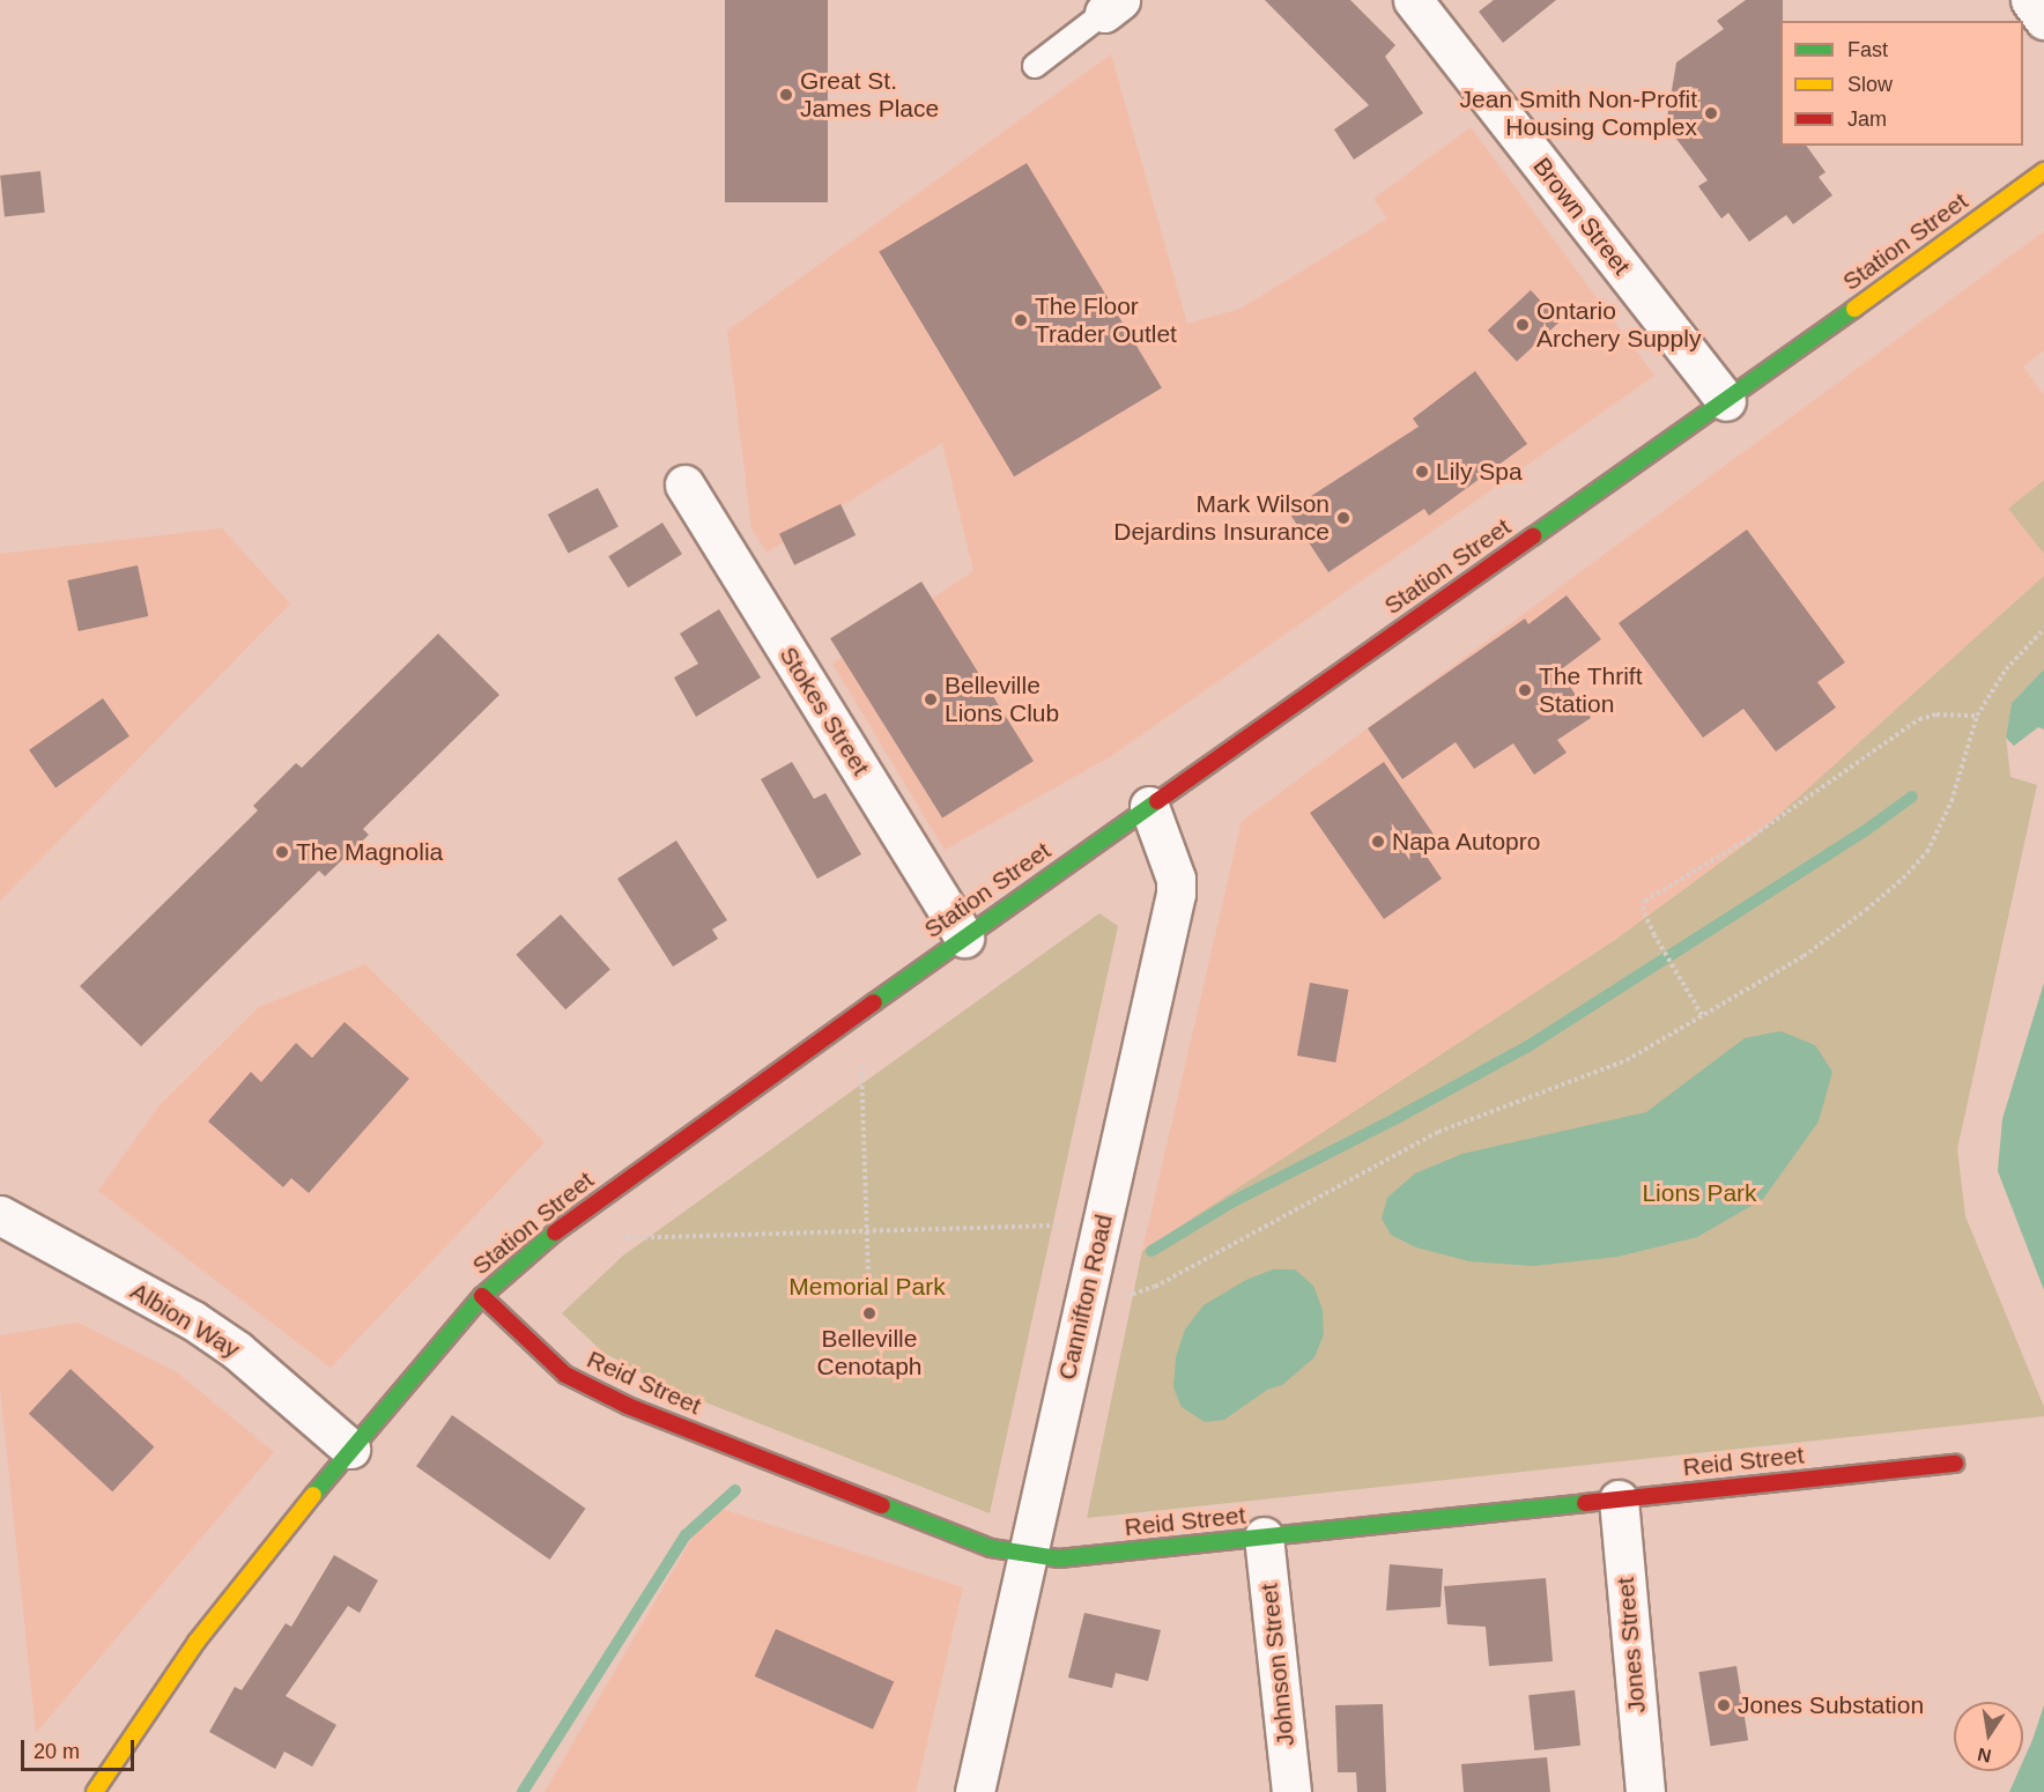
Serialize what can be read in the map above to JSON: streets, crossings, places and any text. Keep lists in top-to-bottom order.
{
  "streets": {
    "main road": ["Station Street", "Reid Street"],
    "street": [
      "Brown Street",
      "Stokes Street",
      "Cannifton Road",
      "Albion Way",
      "Jones Street",
      "Johnson Street"
    ]
  },
  "crossings": [
    ["Brown Street", "Station Street"],
    ["Station Street", "Stokes Street"],
    ["Station Street", "Cannifton Road"],
    ["Station Street", "Albion Way"],
    ["Station Street", "Reid Street"],
    ["Cannifton Road", "Reid Street"],
    ["Reid Street", "Jones Street"],
    ["Reid Street", "Johnson Street"]
  ],
  "parks": ["Lions Park", "Memorial Park"],
  "places": [
    "Great St. James Place",
    "Jean Smith Non-Profit Housing Complex",
    "The Floor Trader Outlet",
    "Ontario Archery Supply",
    "Lily Spa",
    "Mark Wilson Dejardins Insurance",
    "The Thrift Station",
    "Belleville Lions Club",
    "Napa Autopro",
    "The Magnolia",
    "Belleville Cenotaph",
    "Jones Substation"
  ],
  "legend": ["Fast", "Slow", "Jam"],
  "scale_bar": "20 m",
  "north": "bottom"
}
